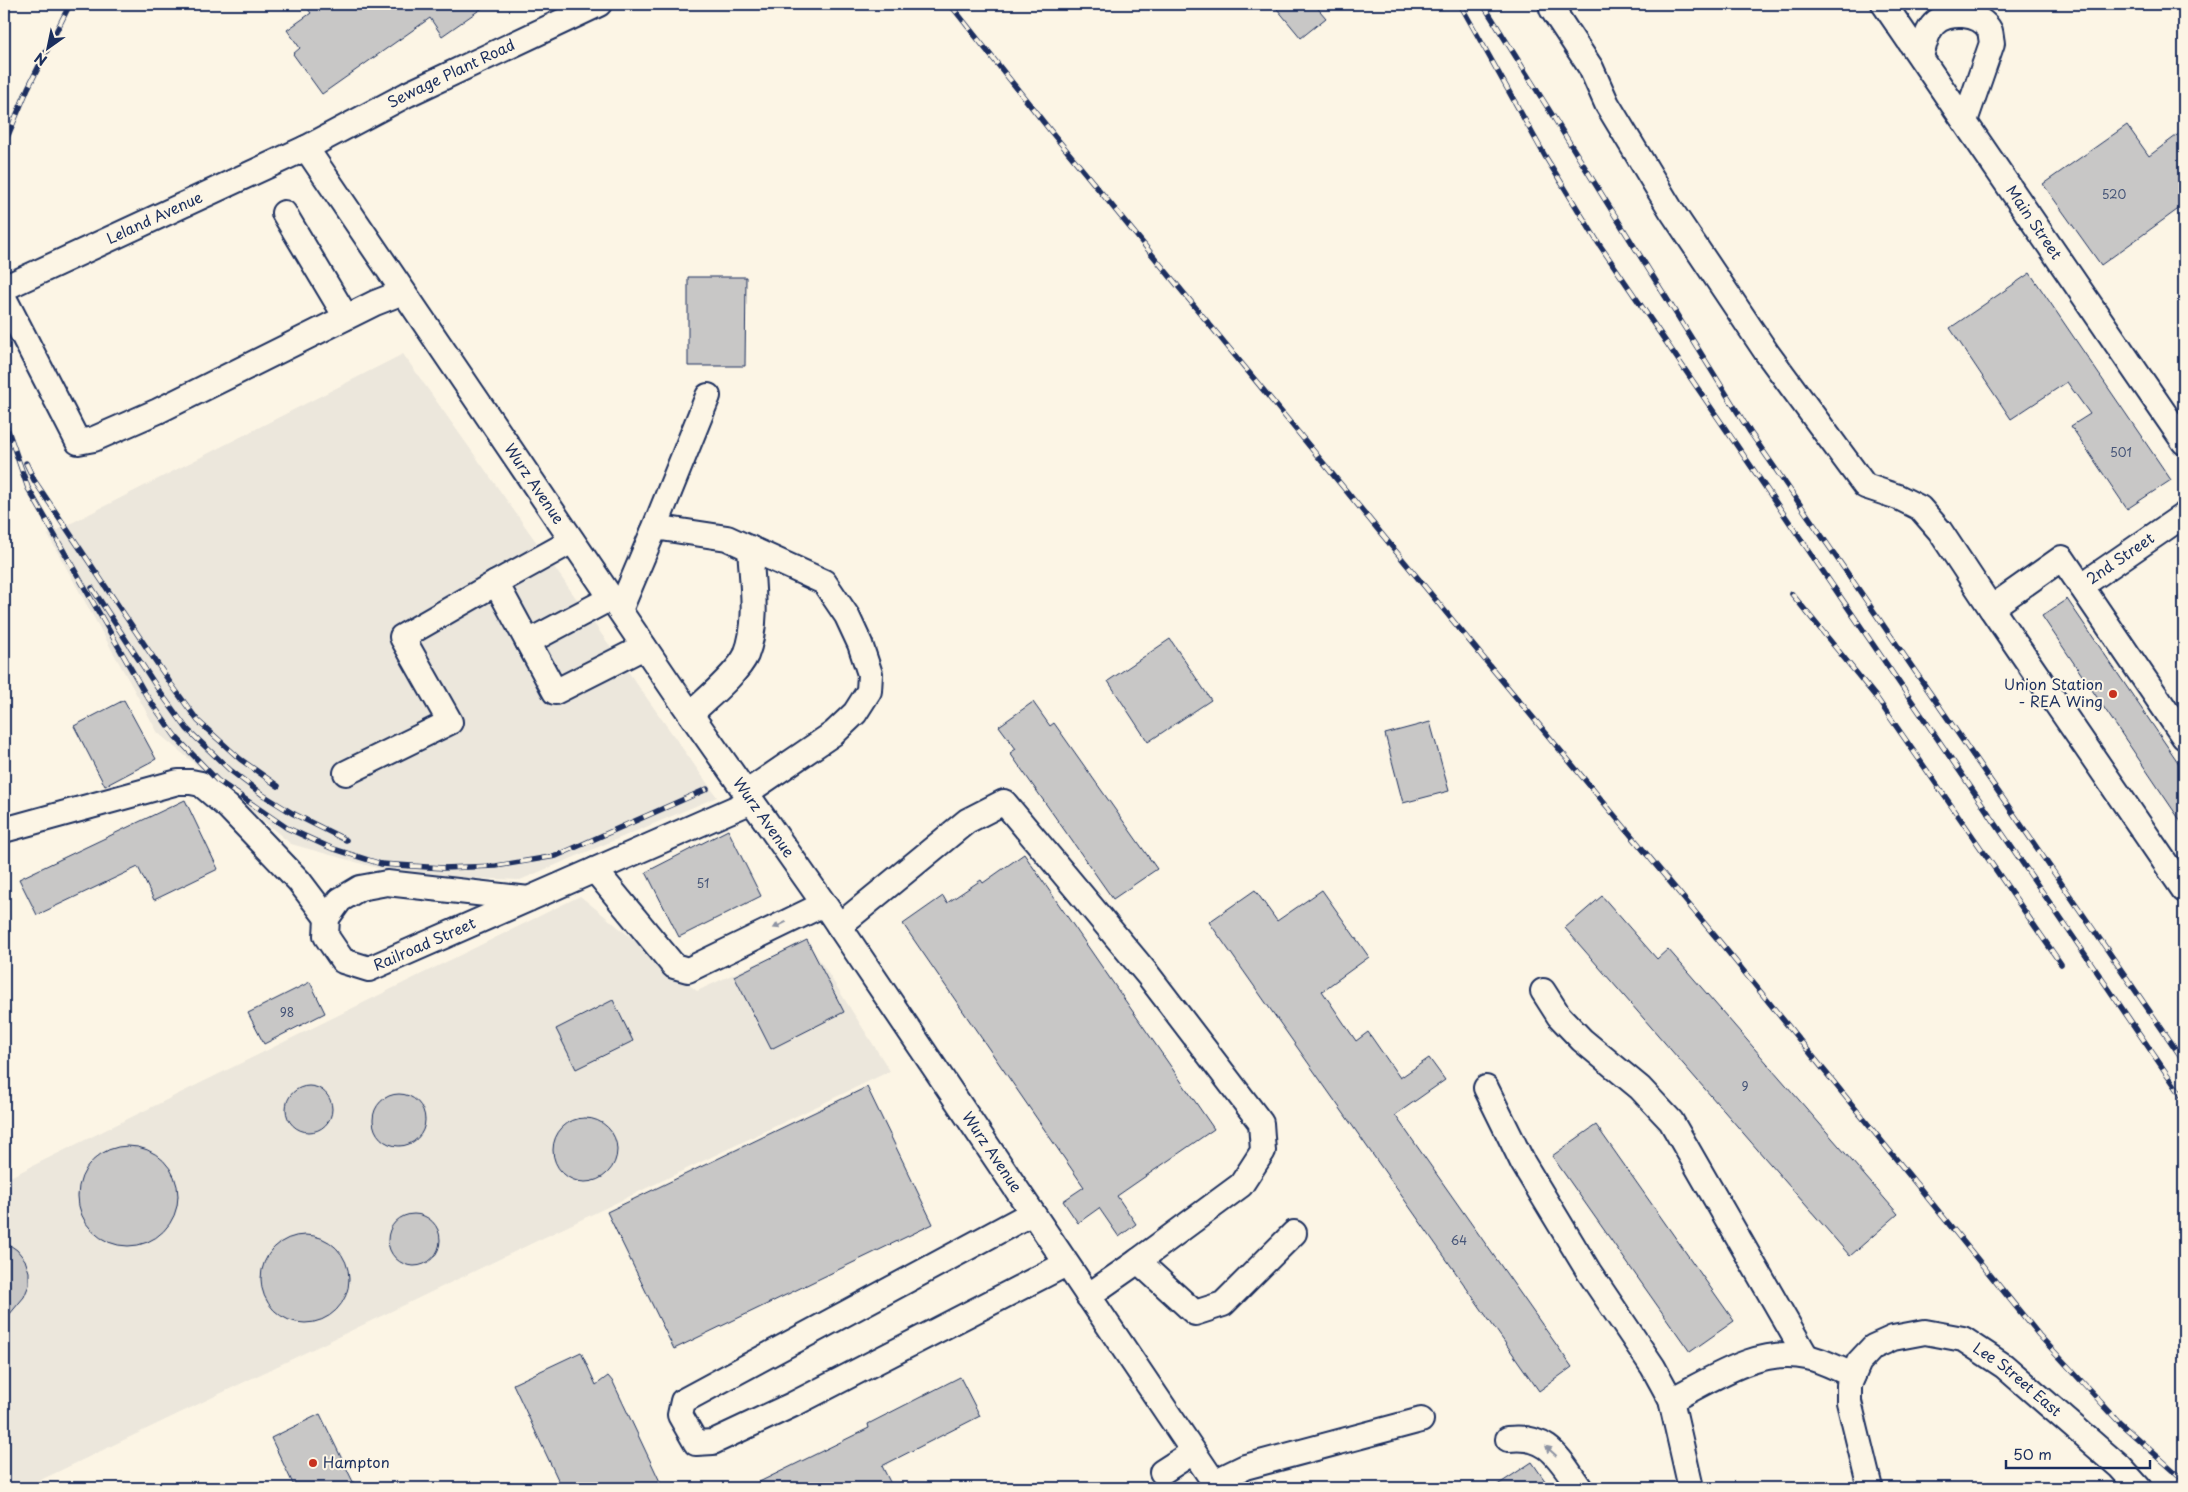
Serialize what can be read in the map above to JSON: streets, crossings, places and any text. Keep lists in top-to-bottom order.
{
  "streets": {
    "street": [
      "Sewage Plant Road",
      "Leland Avenue",
      "Main Street",
      "Wurz Avenue",
      "2nd Street",
      "Railroad Street",
      "Lee Street East"
    ]
  },
  "crossings": [
    ["Sewage Plant Road", "Leland Avenue"],
    ["Sewage Plant Road", "Wurz Avenue"],
    ["Leland Avenue", "Wurz Avenue"],
    ["Wurz Avenue", "Railroad Street"]
  ],
  "places": ["Union Station - REA Wing", "Hampton"],
  "house_numbers": [
    "520",
    "501",
    "51",
    "98",
    "9",
    "64"
  ],
  "scale_bar": "50 m",
  "north": "bottom left"
}
